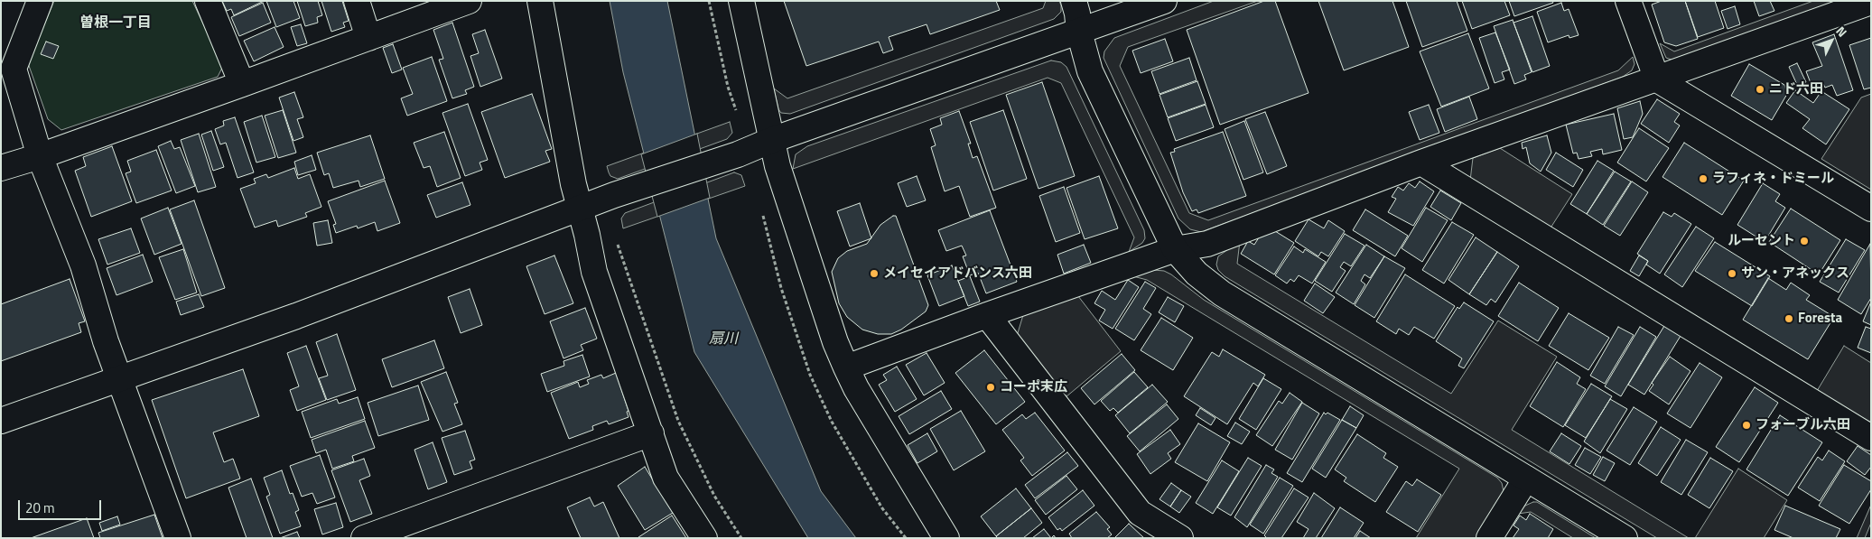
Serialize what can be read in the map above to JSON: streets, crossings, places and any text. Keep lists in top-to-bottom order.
{
  "districts": ["曽根一丁目"],
  "water": ["扇川"],
  "places": [
    "ニド六田",
    "ラフィネ・ドミール",
    "ルーセント",
    "メイセイアドバンス六田",
    "サン・アネックス",
    "Foresta",
    "コーポ末広",
    "フォーブル六田"
  ],
  "scale_bar": "20 m",
  "north": "top right"
}
